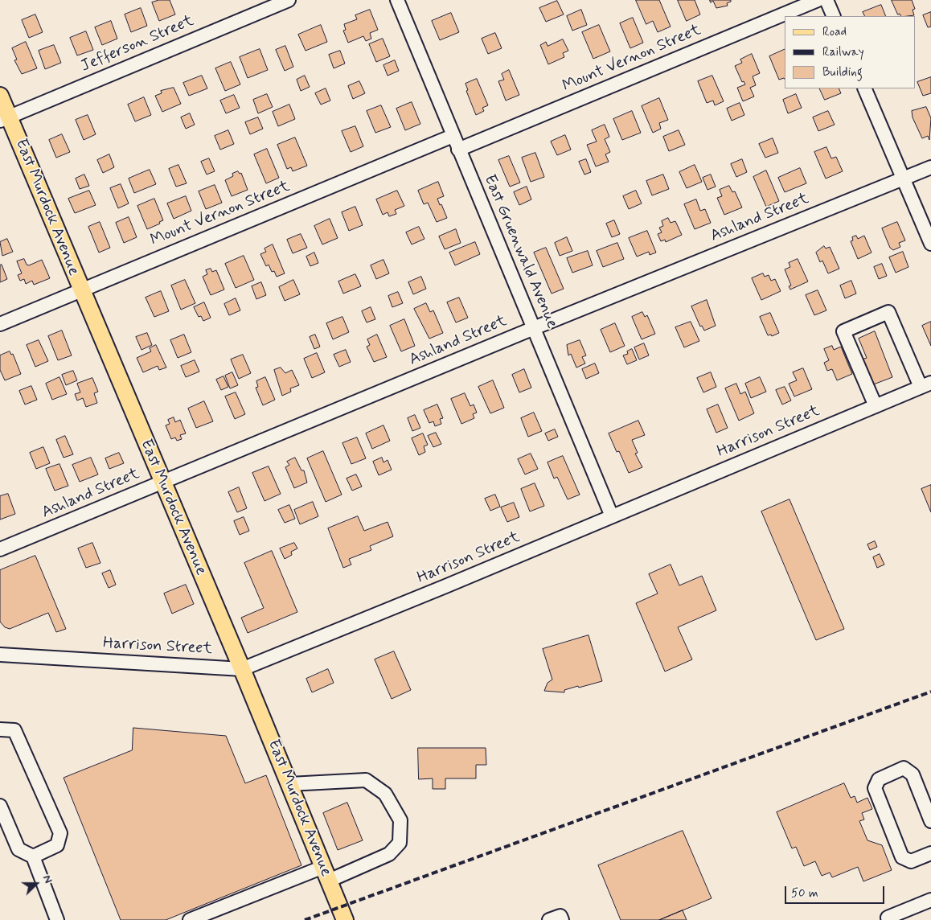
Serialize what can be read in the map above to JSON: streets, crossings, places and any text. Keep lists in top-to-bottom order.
{
  "streets": {
    "main road": ["East Murdock Avenue"],
    "street": [
      "Jefferson Street",
      "Mount Vernon Street",
      "Ashland Street",
      "East Gruenwald Avenue",
      "Harrison Street"
    ]
  },
  "crossings": [
    ["Jefferson Street", "East Murdock Avenue"],
    ["Mount Vernon Street", "East Murdock Avenue"],
    ["Mount Vernon Street", "East Gruenwald Avenue"],
    ["East Murdock Avenue", "Ashland Street"],
    ["East Murdock Avenue", "Harrison Street"],
    ["Ashland Street", "East Gruenwald Avenue"],
    ["East Gruenwald Avenue", "Harrison Street"]
  ],
  "legend": ["Road", "Railway", "Building"],
  "scale_bar": "50 m",
  "north": "right"
}
